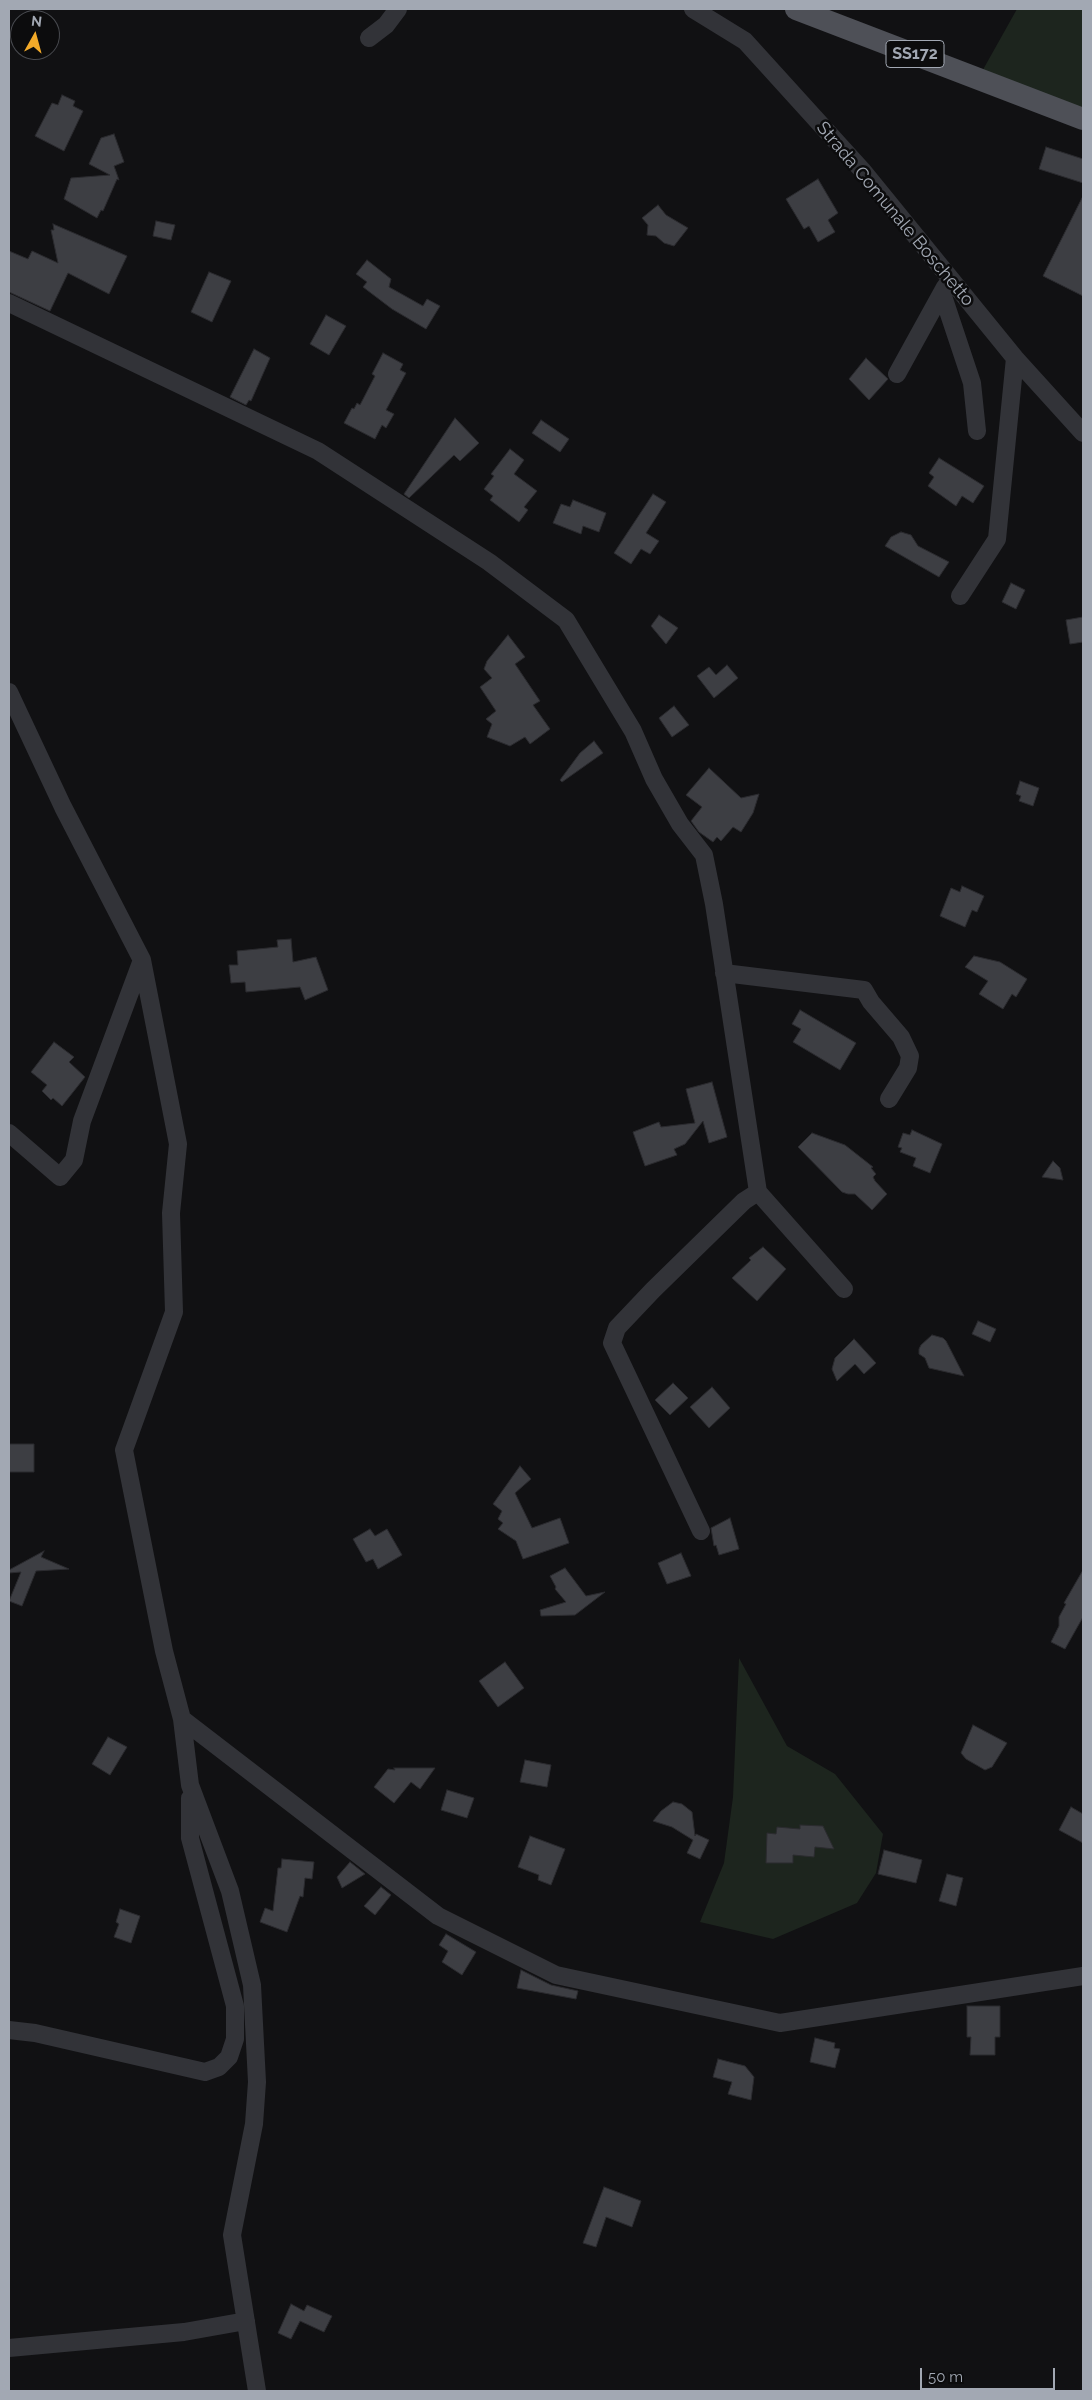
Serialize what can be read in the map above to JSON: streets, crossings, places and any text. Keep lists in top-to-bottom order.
{
  "streets": {
    "main road": ["SS172"],
    "street": ["Strada Comunale Boschetto"]
  },
  "scale_bar": "50 m",
  "north": "top"
}
